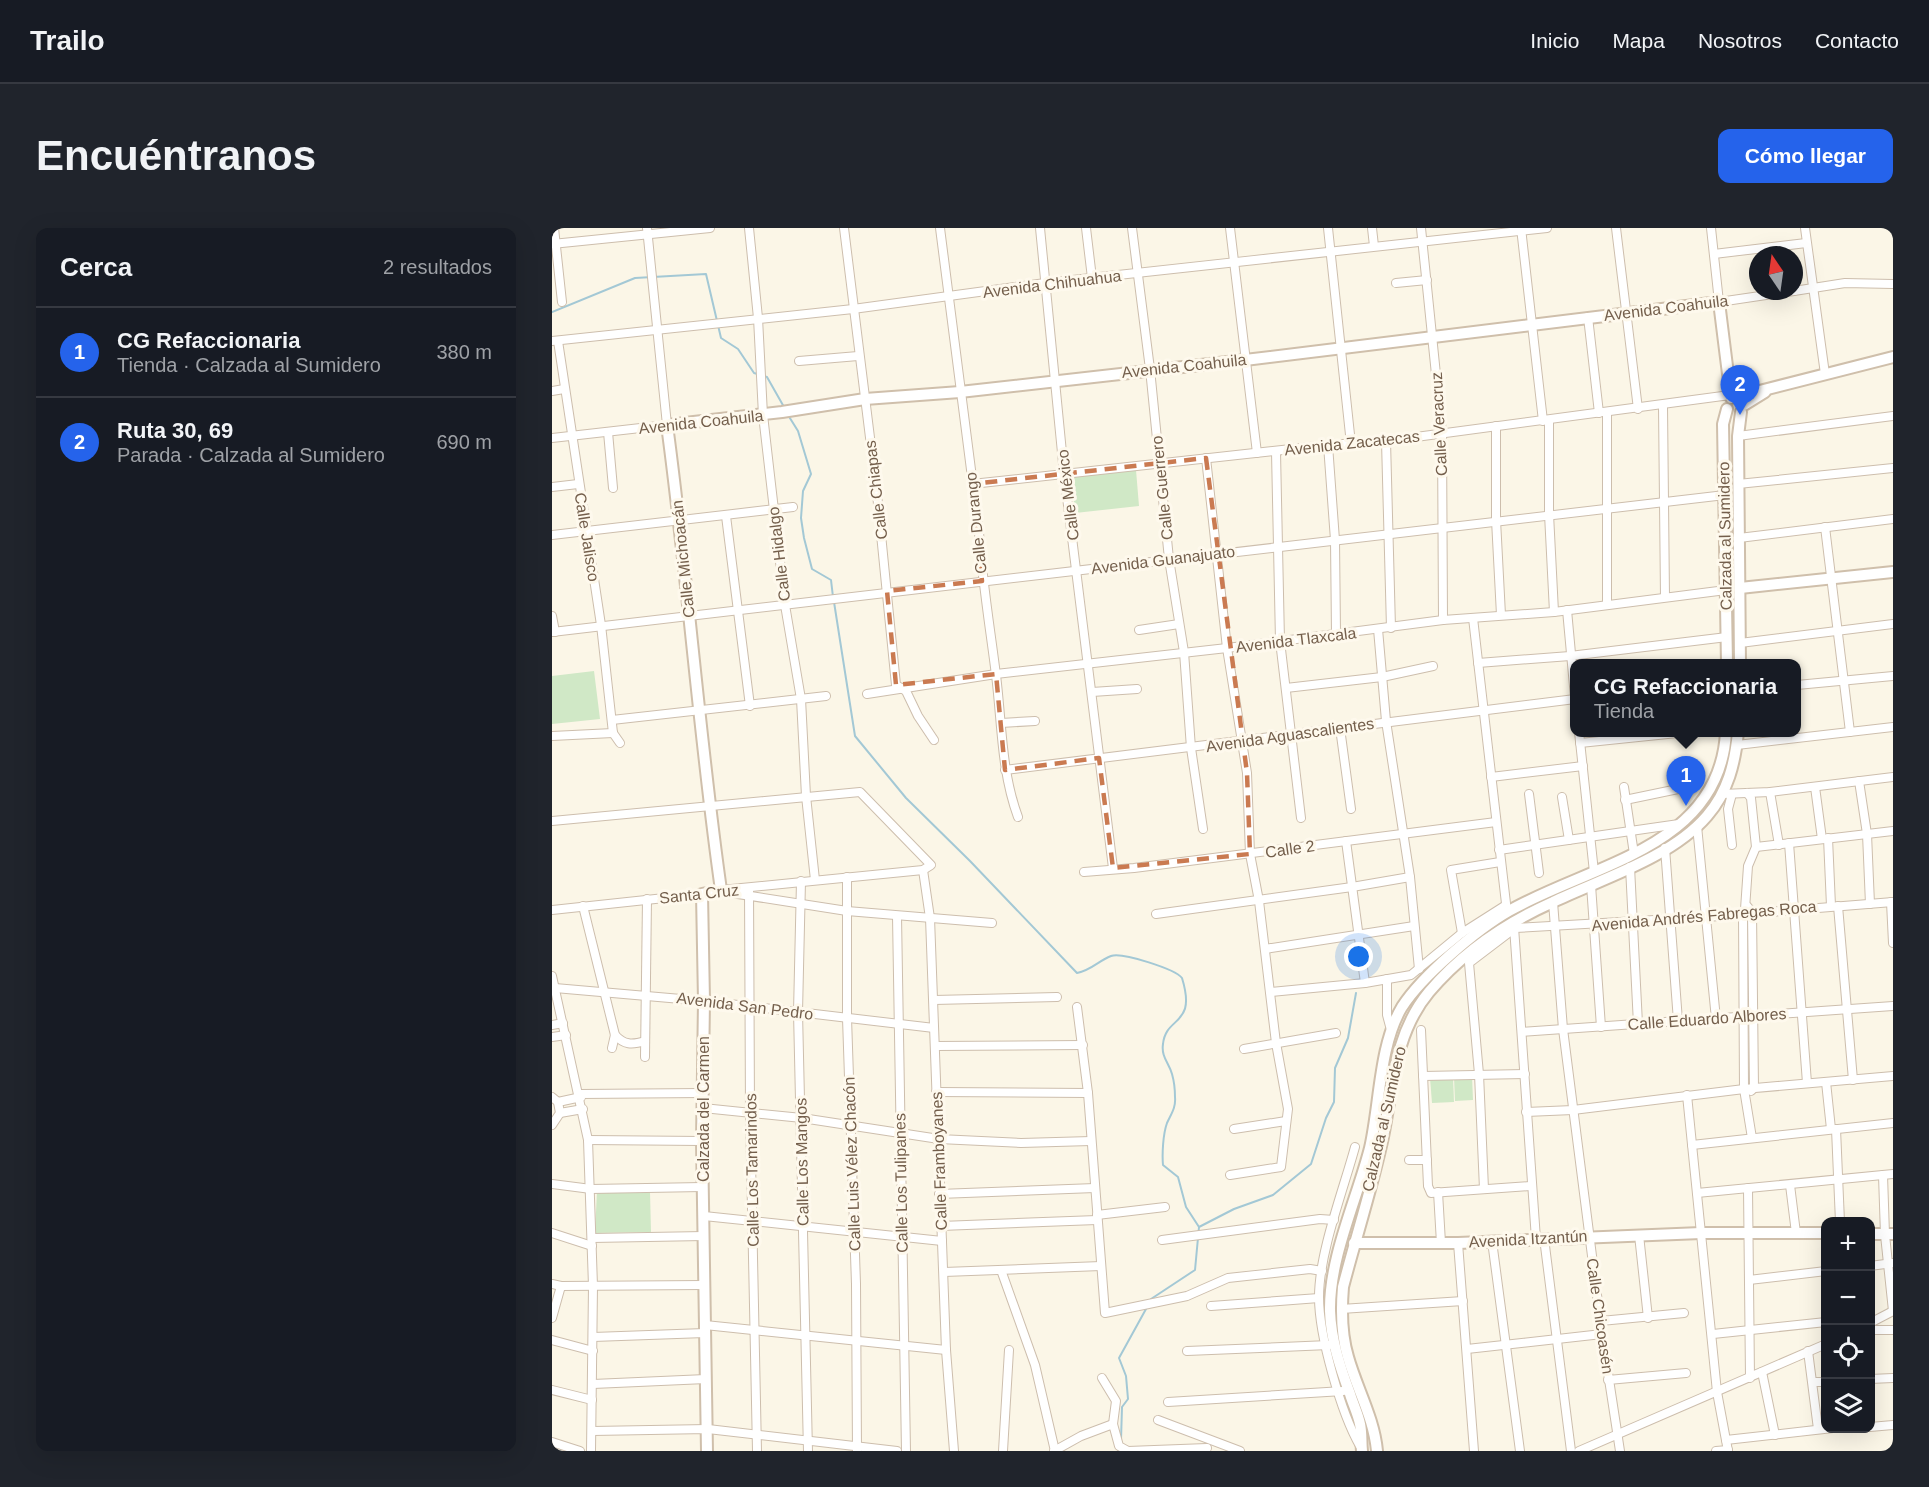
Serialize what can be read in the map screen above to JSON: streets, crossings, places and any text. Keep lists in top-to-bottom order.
{
  "streets": {
    "street": [
      "Avenida Chihuahua",
      "Avenida Coahuila",
      "Calle Veracruz",
      "Avenida Zacatecas",
      "Calle Guerrero",
      "Calle Chiapas",
      "Calle México",
      "Calle Durango",
      "Calzada al Sumidero",
      "Calle Jalisco",
      "Calle Hidalgo",
      "Calle Michoacán",
      "Avenida Guanajuato",
      "Avenida Tlaxcala",
      "Avenida Aguascalientes",
      "Calle 2",
      "Santa Cruz",
      "Avenida Andrés Fabregas Roca",
      "Avenida San Pedro",
      "Calle Eduardo Albores",
      "Calzada del Carmen",
      "Calle Framboyanes",
      "Calle Los Mangos",
      "Calle Luis Vélez Chacón",
      "Calle Los Tamarindos",
      "Calle Los Tulipanes",
      "Avenida Itzantún",
      "Calle Chicoasén"
    ]
  },
  "crossings": [
    ["Avenida Chihuahua", "Calle Veracruz"],
    ["Avenida Chihuahua", "Calle Guerrero"],
    ["Avenida Chihuahua", "Calle Chiapas"],
    ["Avenida Chihuahua", "Calle México"],
    ["Avenida Chihuahua", "Calle Durango"],
    ["Avenida Chihuahua", "Calle Jalisco"],
    ["Avenida Chihuahua", "Calle Hidalgo"],
    ["Avenida Chihuahua", "Calle Michoacán"],
    ["Avenida Coahuila", "Calle Veracruz"],
    ["Avenida Coahuila", "Calle Guerrero"],
    ["Avenida Coahuila", "Calle Chiapas"],
    ["Avenida Coahuila", "Calle México"],
    ["Avenida Coahuila", "Calle Durango"],
    ["Avenida Coahuila", "Calle Jalisco"],
    ["Avenida Coahuila", "Calle Hidalgo"],
    ["Avenida Coahuila", "Calle Michoacán"],
    ["Calle Veracruz", "Avenida Zacatecas"],
    ["Calle Veracruz", "Avenida Guanajuato"],
    ["Calle Veracruz", "Avenida Tlaxcala"],
    ["Avenida Zacatecas", "Calle Guerrero"],
    ["Avenida Zacatecas", "Calle México"],
    ["Avenida Zacatecas", "Calle Durango"],
    ["Avenida Zacatecas", "Calzada al Sumidero"],
    ["Calle Guerrero", "Avenida Guanajuato"],
    ["Calle Guerrero", "Avenida Tlaxcala"],
    ["Calle Guerrero", "Avenida Aguascalientes"],
    ["Calle Chiapas", "Avenida Guanajuato"],
    ["Calle Chiapas", "Avenida Tlaxcala"],
    ["Calle México", "Avenida Guanajuato"],
    ["Calle México", "Avenida Tlaxcala"],
    ["Calle México", "Avenida Aguascalientes"],
    ["Calle México", "Calle 2"],
    ["Calle Durango", "Avenida Guanajuato"],
    ["Calle Durango", "Avenida Tlaxcala"],
    ["Calle Durango", "Avenida Aguascalientes"],
    ["Calzada al Sumidero", "Avenida Guanajuato"],
    ["Calzada al Sumidero", "Avenida Tlaxcala"],
    ["Calzada al Sumidero", "Avenida Andrés Fabregas Roca"],
    ["Calzada al Sumidero", "Avenida Itzantún"],
    ["Calzada al Sumidero", "Calle Chicoasén"],
    ["Calle Jalisco", "Avenida Guanajuato"],
    ["Calle Hidalgo", "Avenida Guanajuato"],
    ["Calle Hidalgo", "Santa Cruz"],
    ["Calle Michoacán", "Avenida Guanajuato"],
    ["Calle Michoacán", "Santa Cruz"],
    ["Santa Cruz", "Calzada del Carmen"],
    ["Santa Cruz", "Calle Framboyanes"],
    ["Santa Cruz", "Calle Los Mangos"],
    ["Santa Cruz", "Calle Luis Vélez Chacón"],
    ["Santa Cruz", "Calle Los Tamarindos"],
    ["Avenida Andrés Fabregas Roca", "Calle Chicoasén"],
    ["Avenida San Pedro", "Calzada del Carmen"],
    ["Avenida San Pedro", "Calle Framboyanes"],
    ["Avenida San Pedro", "Calle Los Mangos"],
    ["Avenida San Pedro", "Calle Luis Vélez Chacón"],
    ["Avenida San Pedro", "Calle Los Tamarindos"],
    ["Avenida San Pedro", "Calle Los Tulipanes"],
    ["Calle Eduardo Albores", "Calle Chicoasén"],
    ["Avenida Itzantún", "Calle Chicoasén"]
  ],
  "north": "top",
  "page": {
    "header": "Trailo",
    "nav": [
      "Inicio",
      "Mapa",
      "Nosotros",
      "Contacto"
    ],
    "buttons": "Cómo llegar",
    "title": "Encuéntranos",
    "heading": ["Cerca", "2 resultados"],
    "list": [
      {
        "mark": "1",
        "name": "CG Refaccionaria",
        "note": "Tienda · Calzada al Sumidero",
        "value": "380 m"
      },
      {
        "mark": "2",
        "name": "Ruta 30, 69",
        "note": "Parada · Calzada al Sumidero",
        "value": "690 m"
      }
    ],
    "pins": ["2", "1"],
    "popup": ["CG Refaccionaria", "Tienda"],
    "map_buttons": ["+", "−"]
  }
}
